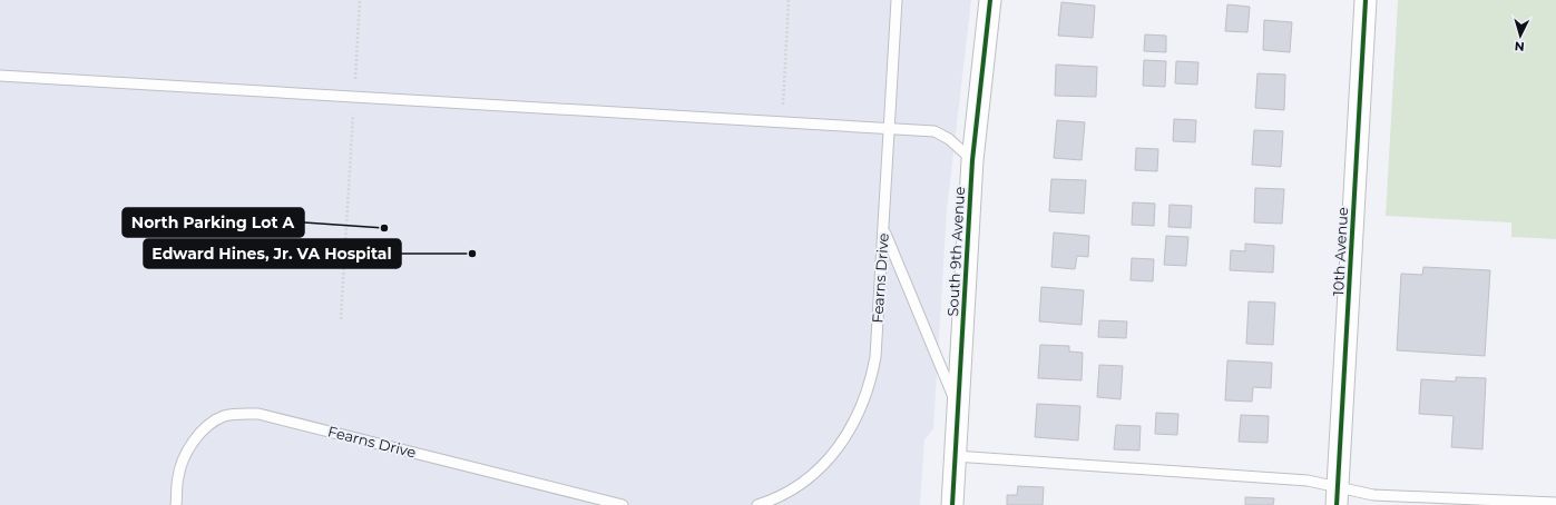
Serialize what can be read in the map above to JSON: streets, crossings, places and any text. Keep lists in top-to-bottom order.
{
  "streets": {
    "street": ["South 9th Avenue", "10th Avenue"],
    "lane": ["Fearns Drive"]
  },
  "places": ["North Parking Lot A", "Edward Hines, Jr. VA Hospital"],
  "north": "bottom"
}
